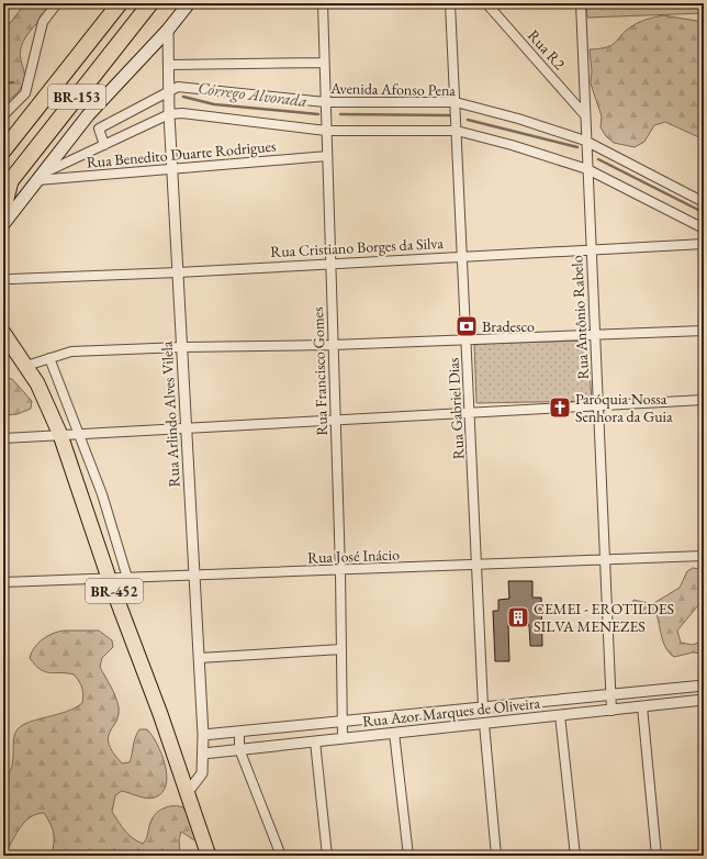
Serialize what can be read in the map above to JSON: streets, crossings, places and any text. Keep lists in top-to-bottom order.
{
  "streets": {
    "highway": ["BR-153", "BR-452"],
    "street": [
      "Rua R2",
      "Avenida Afonso Pena",
      "Rua Benedito Duarte Rodrigues",
      "Rua Cristiano Borges da Silva",
      "Rua Antônio Rabelo",
      "Rua Francisco Gomes",
      "Rua Gabriel Dias",
      "Rua Arlindo Alves Vilela",
      "Rua José Inácio",
      "Rua Azor Marques de Oliveira"
    ]
  },
  "crossings": [
    ["Rua R2", "Rua Antônio Rabelo"],
    ["Avenida Afonso Pena", "Rua Antônio Rabelo"],
    ["Avenida Afonso Pena", "Rua Francisco Gomes"],
    ["Avenida Afonso Pena", "Rua Gabriel Dias"],
    ["Avenida Afonso Pena", "Rua Arlindo Alves Vilela"],
    ["Rua Benedito Duarte Rodrigues", "Rua Francisco Gomes"],
    ["Rua Benedito Duarte Rodrigues", "Rua Arlindo Alves Vilela"],
    ["Rua Cristiano Borges da Silva", "Rua Antônio Rabelo"],
    ["Rua Cristiano Borges da Silva", "Rua Francisco Gomes"],
    ["Rua Cristiano Borges da Silva", "Rua Gabriel Dias"],
    ["Rua Cristiano Borges da Silva", "Rua Arlindo Alves Vilela"],
    ["Rua Antônio Rabelo", "Rua José Inácio"],
    ["Rua Antônio Rabelo", "Rua Azor Marques de Oliveira"],
    ["Rua Francisco Gomes", "Rua José Inácio"],
    ["Rua Francisco Gomes", "Rua Azor Marques de Oliveira"],
    ["Rua Gabriel Dias", "Rua José Inácio"],
    ["Rua Gabriel Dias", "Rua Azor Marques de Oliveira"],
    ["Rua Arlindo Alves Vilela", "Rua José Inácio"],
    ["Rua Arlindo Alves Vilela", "BR-452"],
    ["Rua Arlindo Alves Vilela", "Rua Azor Marques de Oliveira"],
    ["Rua José Inácio", "BR-452"]
  ],
  "water": ["Córrego Alvorada"],
  "places": {
    "bank": ["Bradesco"],
    "church": ["Paróquia Nossa Senhora da Guia"],
    "building": ["CEMEI - EROTILDES SILVA MENEZES"]
  }
}
